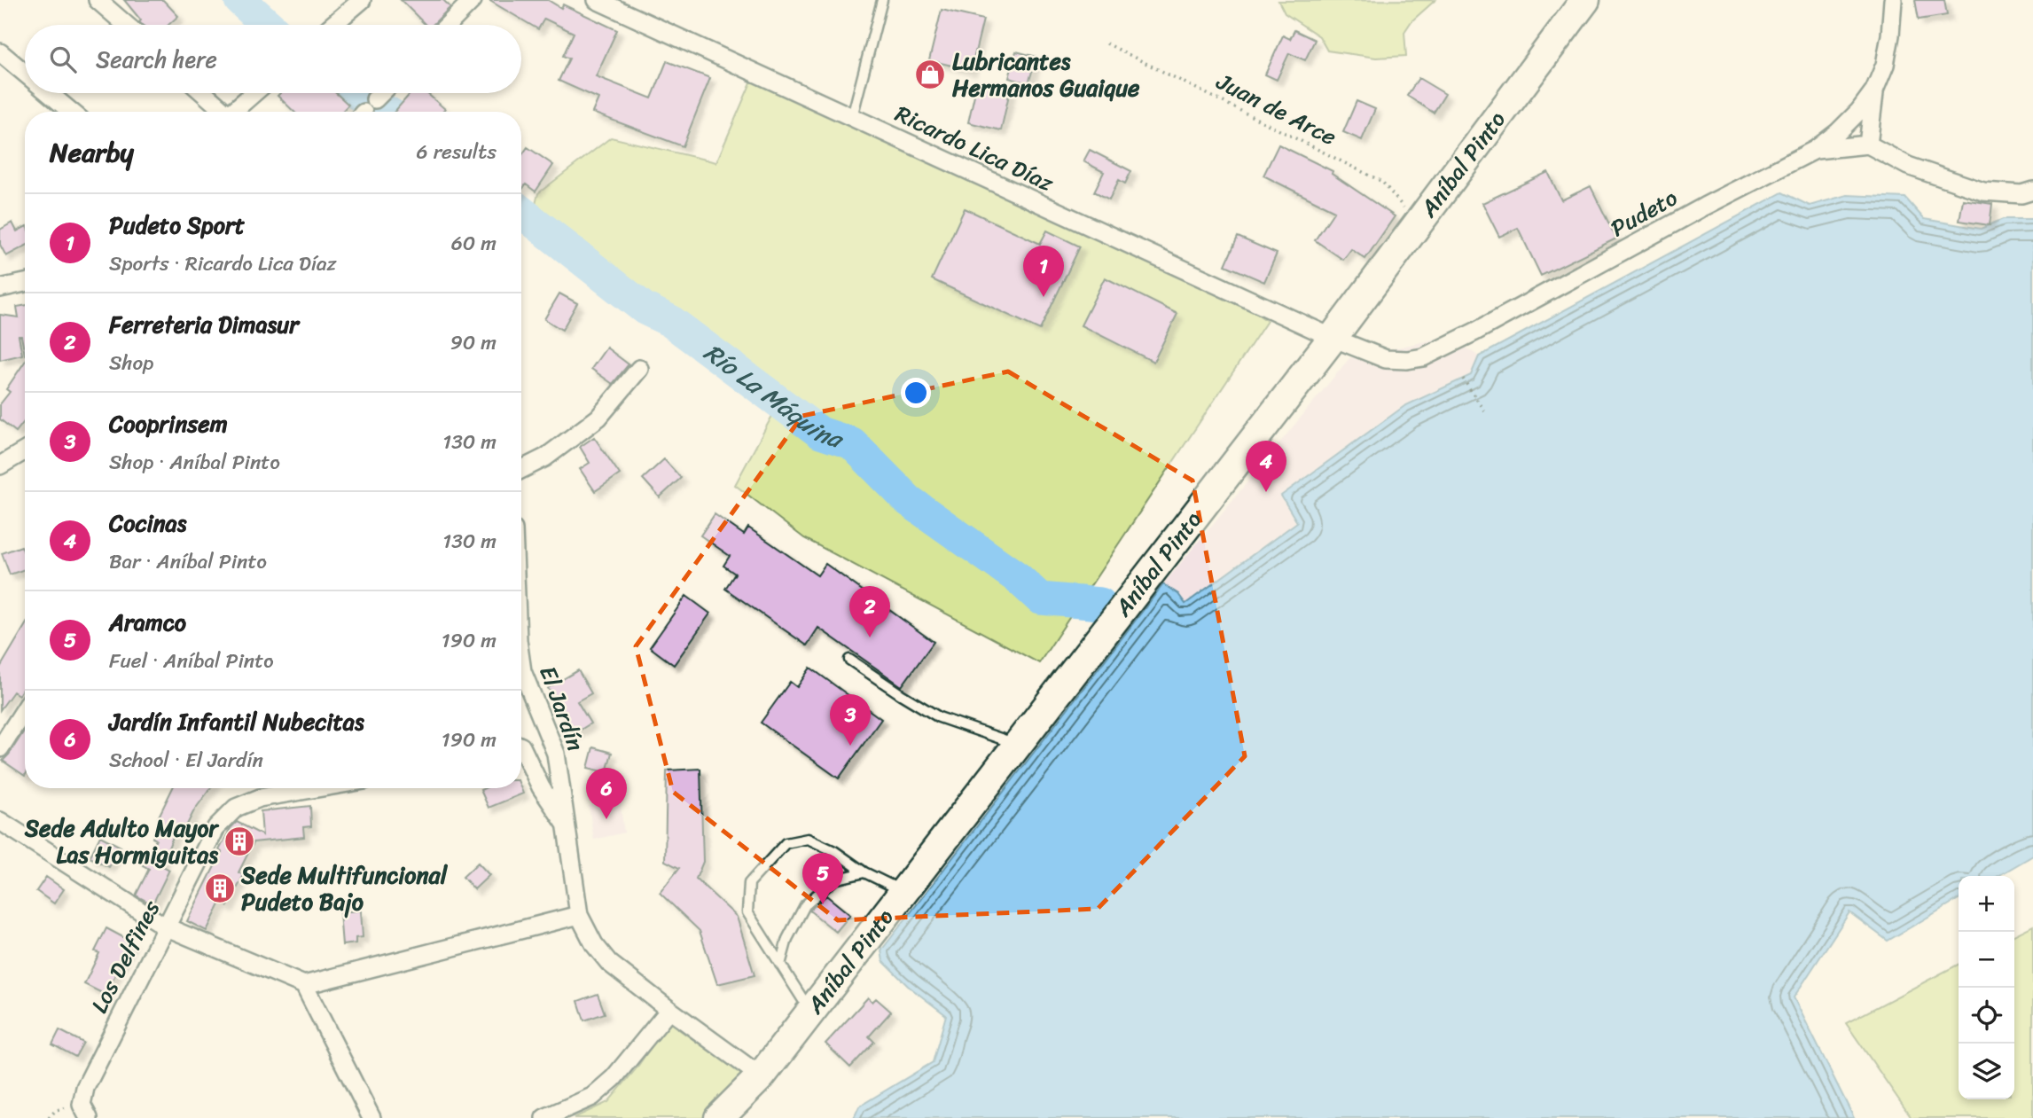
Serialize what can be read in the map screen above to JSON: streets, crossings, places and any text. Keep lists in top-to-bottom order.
{
  "streets": {
    "main road": ["Aníbal Pinto"],
    "street": [
      "Ricardo Lica Díaz",
      "Pudeto",
      "El Jardín",
      "Los Delfines"
    ],
    "path": ["Juan de Arce"]
  },
  "crossings": [
    ["Juan de Arce", "Aníbal Pinto"],
    ["Ricardo Lica Díaz", "Aníbal Pinto"],
    ["Ricardo Lica Díaz", "Pudeto"],
    ["Aníbal Pinto", "Pudeto"],
    ["Aníbal Pinto", "El Jardín"]
  ],
  "water": ["Río La Máquina"],
  "places": {
    "shop": ["Lubricantes Hermanos Guaique"],
    "building": ["Sede Adulto Mayor Las Hormiguitas", "Sede Multifuncional Pudeto Bajo"]
  },
  "page": {
    "search": "Search here",
    "heading": ["Nearby", "6 results"],
    "list": [
      {
        "mark": "1",
        "name": "Pudeto Sport",
        "note": "Sports · Ricardo Lica Díaz",
        "value": "60 m"
      },
      {
        "mark": "2",
        "name": "Ferreteria Dimasur",
        "note": "Shop",
        "value": "90 m"
      },
      {
        "mark": "3",
        "name": "Cooprinsem",
        "note": "Shop · Aníbal Pinto",
        "value": "130 m"
      },
      {
        "mark": "4",
        "name": "Cocinas",
        "note": "Bar · Aníbal Pinto",
        "value": "130 m"
      },
      {
        "mark": "5",
        "name": "Aramco",
        "note": "Fuel · Aníbal Pinto",
        "value": "190 m"
      },
      {
        "mark": "6",
        "name": "Jardín Infantil Nubecitas",
        "note": "School · El Jardín",
        "value": "190 m"
      }
    ],
    "pins": [
      "1",
      "4",
      "2",
      "3",
      "6",
      "5"
    ],
    "map_buttons": ["+", "−"]
  }
}
